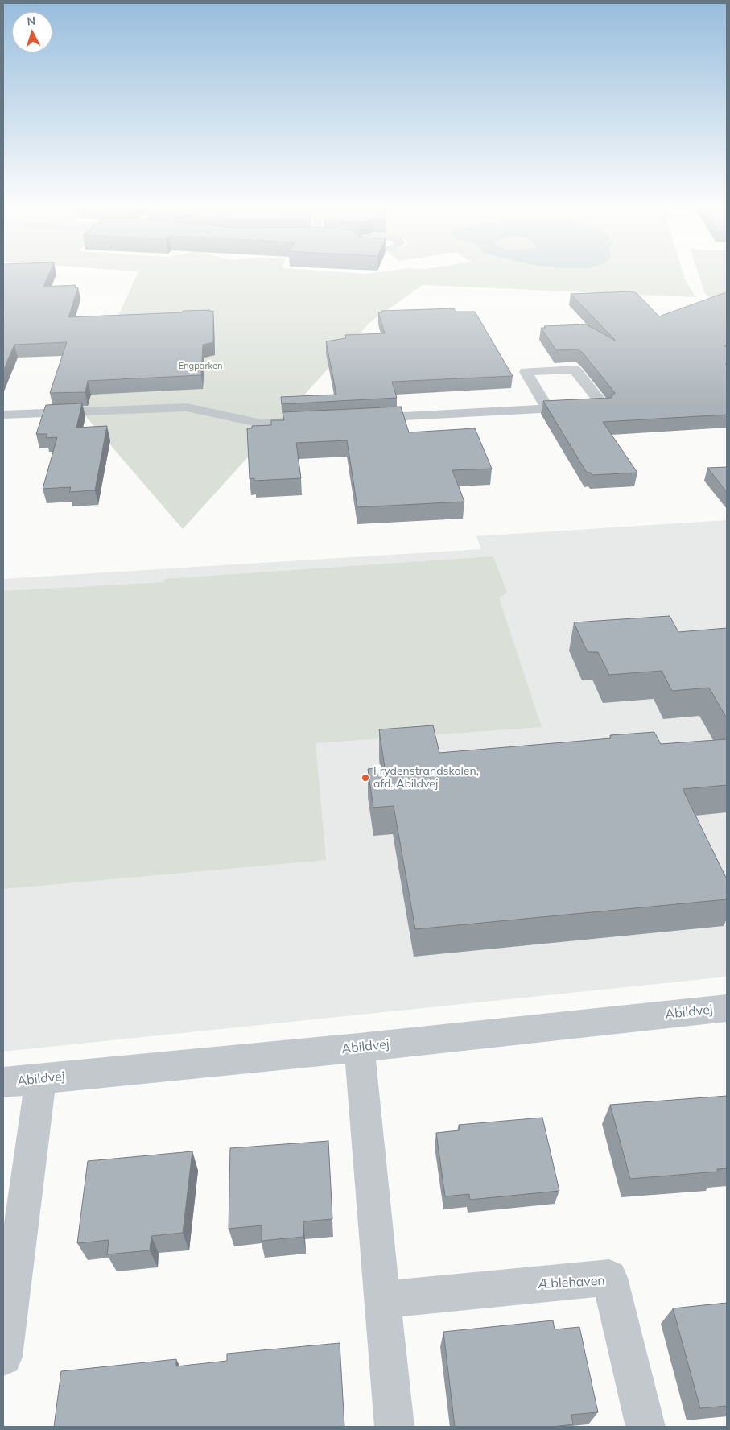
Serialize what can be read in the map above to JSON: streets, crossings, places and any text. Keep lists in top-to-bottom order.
{
  "streets": {
    "street": ["Abildvej", "Æblehaven"]
  },
  "parks": ["Engparken"],
  "places": ["Frydenstrandskolen, afd. Abildvej"],
  "north": "top"
}
